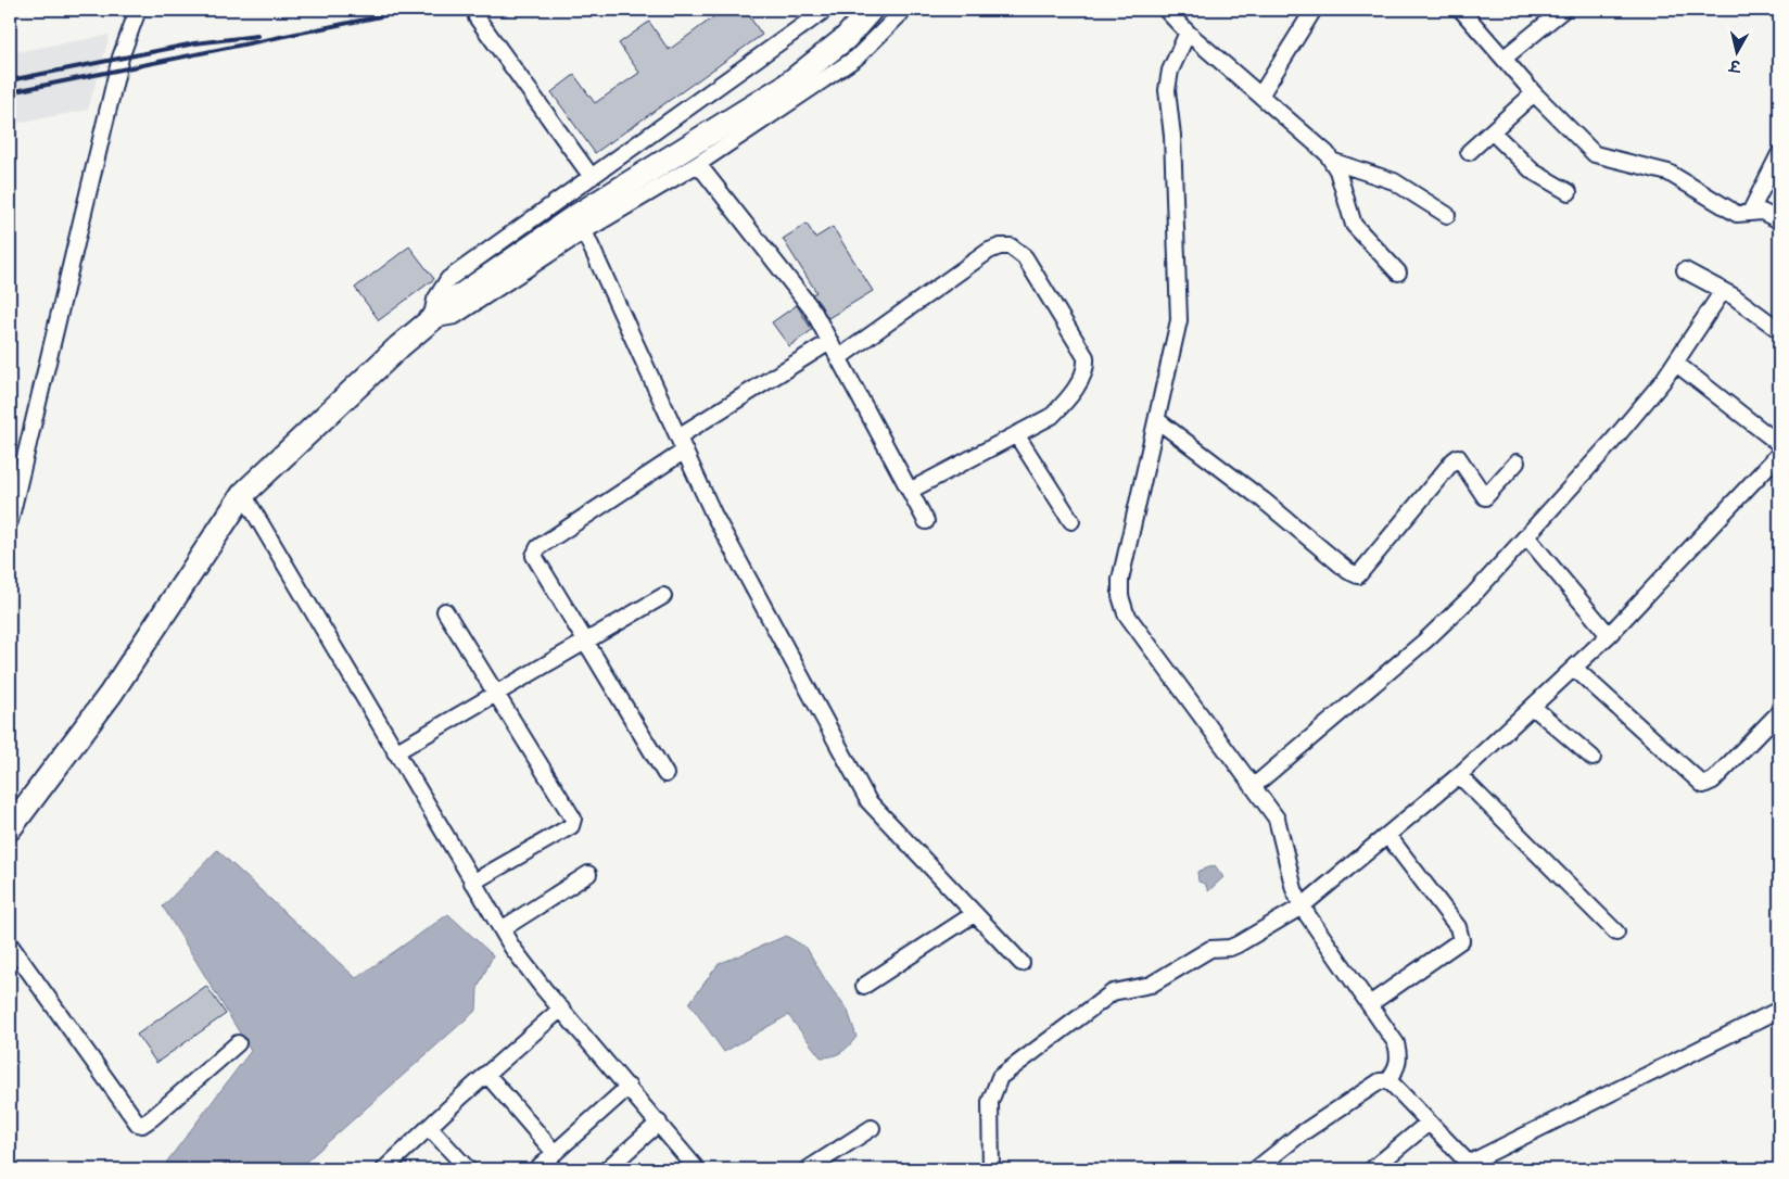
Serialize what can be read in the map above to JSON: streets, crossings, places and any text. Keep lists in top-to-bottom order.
{
  "north": "bottom"
}
